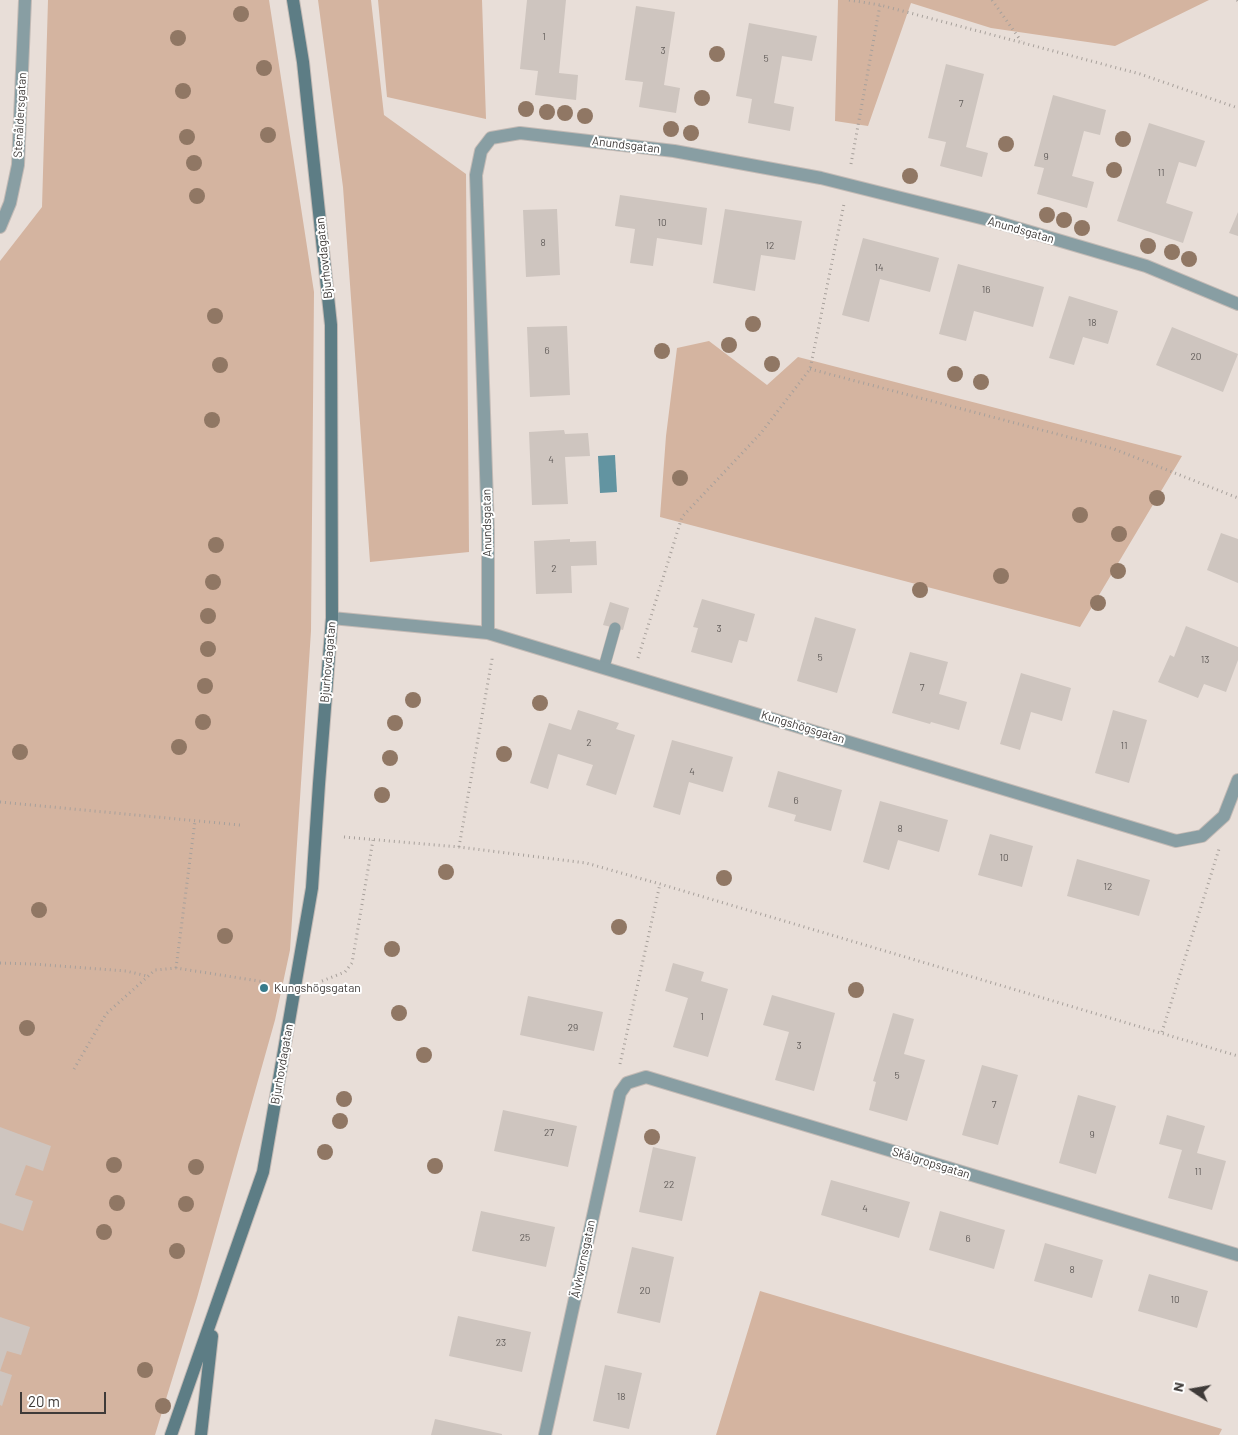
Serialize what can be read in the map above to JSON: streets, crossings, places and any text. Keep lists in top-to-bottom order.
{
  "streets": {
    "main road": ["Bjurhovdagatan"],
    "street": [
      "Stenåldersgatan",
      "Anundsgatan",
      "Kungshögsgatan",
      "Skålgropsgatan",
      "Älvkvarnsgatan"
    ]
  },
  "crossings": [
    ["Anundsgatan", "Kungshögsgatan"],
    ["Bjurhovdagatan", "Kungshögsgatan"],
    ["Skålgropsgatan", "Älvkvarnsgatan"]
  ],
  "places": ["Kungshögsgatan"],
  "house_numbers": [
    "1",
    "3",
    "5",
    "7",
    "9",
    "11",
    "10",
    "8",
    "12",
    "14",
    "16",
    "18",
    "6",
    "20",
    "4",
    "2",
    "3",
    "5",
    "13",
    "7",
    "2",
    "11",
    "4",
    "6",
    "8",
    "10",
    "12",
    "1",
    "29",
    "3",
    "5",
    "7",
    "27",
    "9",
    "11",
    "22",
    "4",
    "25",
    "6",
    "8",
    "20",
    "10",
    "23",
    "18"
  ],
  "scale_bar": "20 m",
  "north": "left"
}
